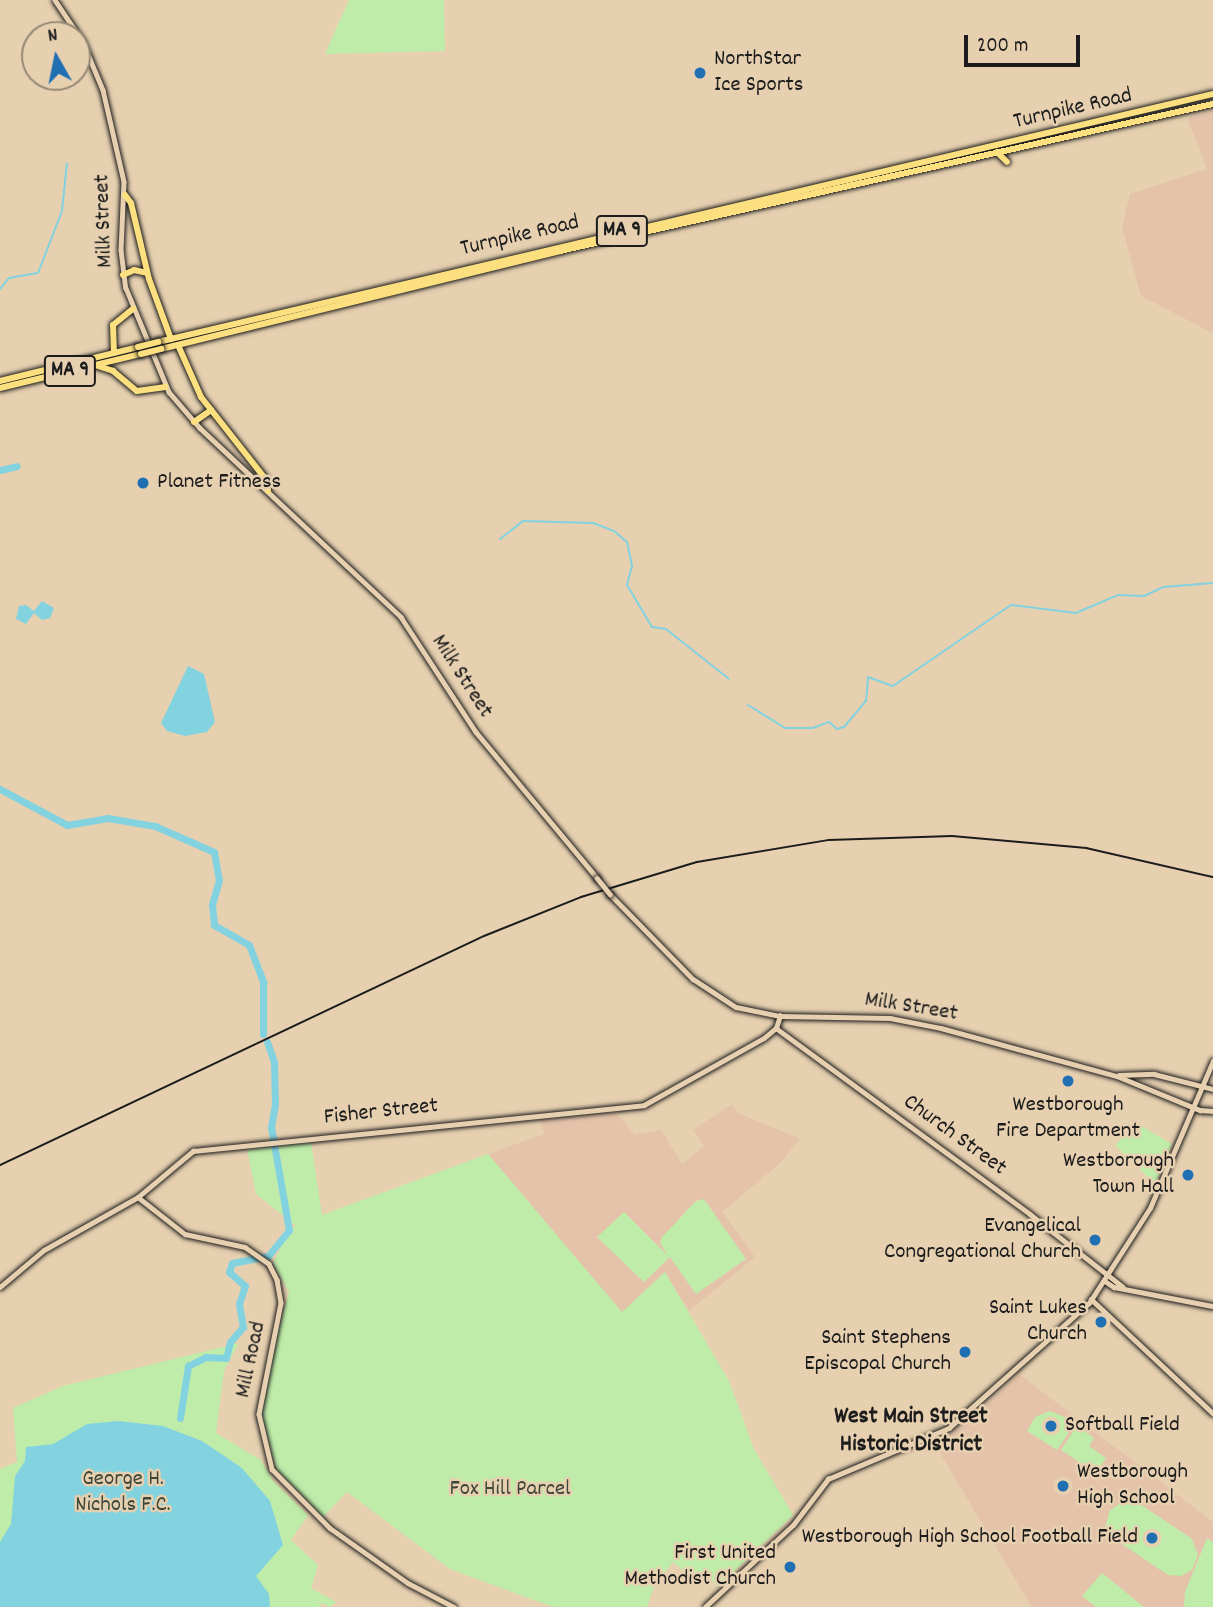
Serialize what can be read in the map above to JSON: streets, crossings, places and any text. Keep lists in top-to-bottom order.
{
  "streets": {
    "highway": ["Turnpike Road", "MA 9"],
    "main road": [
      "Milk Street",
      "Fisher Street",
      "Church Street",
      "Mill Road"
    ]
  },
  "crossings": [
    ["Fisher Street", "Church Street"],
    ["Fisher Street", "Mill Road"]
  ],
  "districts": ["West Main Street Historic District"],
  "parks": ["George H. Nichols F.C.", "Fox Hill Parcel"],
  "places": [
    "NorthStar Ice Sports",
    "Planet Fitness",
    "Westborough Fire Department",
    "Westborough Town Hall",
    "Evangelical Congregational Church",
    "Saint Lukes Church",
    "Saint Stephens Episcopal Church",
    "Softball Field",
    "Westborough High School",
    "Westborough High School Football Field",
    "First United Methodist Church"
  ],
  "scale_bar": "200 m",
  "north": "top"
}
